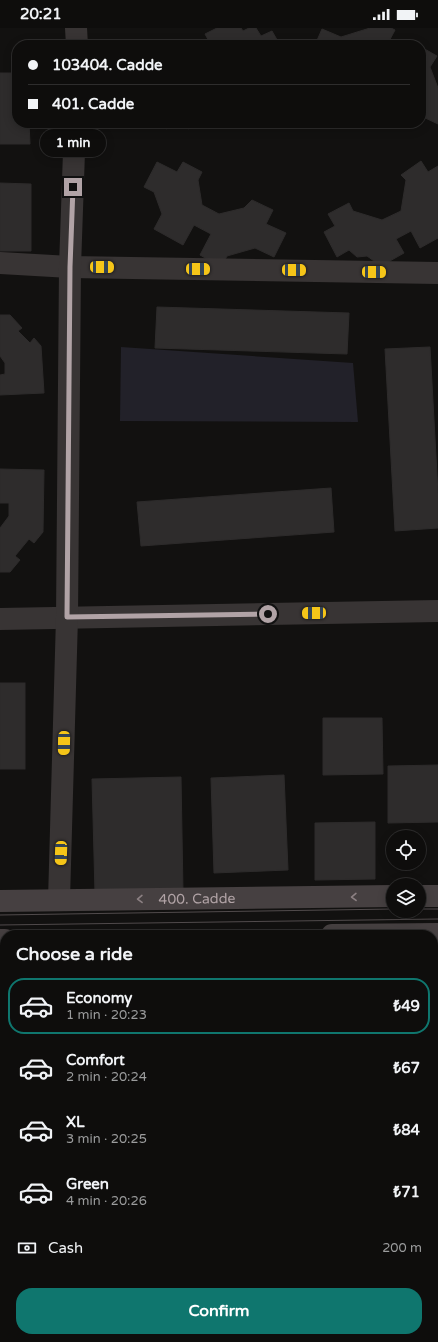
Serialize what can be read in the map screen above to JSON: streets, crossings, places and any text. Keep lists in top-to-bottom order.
{
  "streets": {
    "main road": ["400. Cadde"]
  },
  "one_way": ["400. Cadde"],
  "page": {
    "status": "20:21",
    "banner": ["103404. Cadde", "401. Cadde"],
    "bubble": "1 min",
    "heading": "Choose a ride",
    "list": [
      {
        "name": "Economy",
        "note": "1 min · 20:23",
        "value": "₺49"
      },
      {
        "name": "Comfort",
        "note": "2 min · 20:24",
        "value": "₺67"
      },
      {
        "name": "XL",
        "note": "3 min · 20:25",
        "value": "₺84"
      },
      {
        "name": "Green",
        "note": "4 min · 20:26",
        "value": "₺71"
      }
    ],
    "pay": ["Cash", "200 m"],
    "buttons": "Confirm"
  }
}
